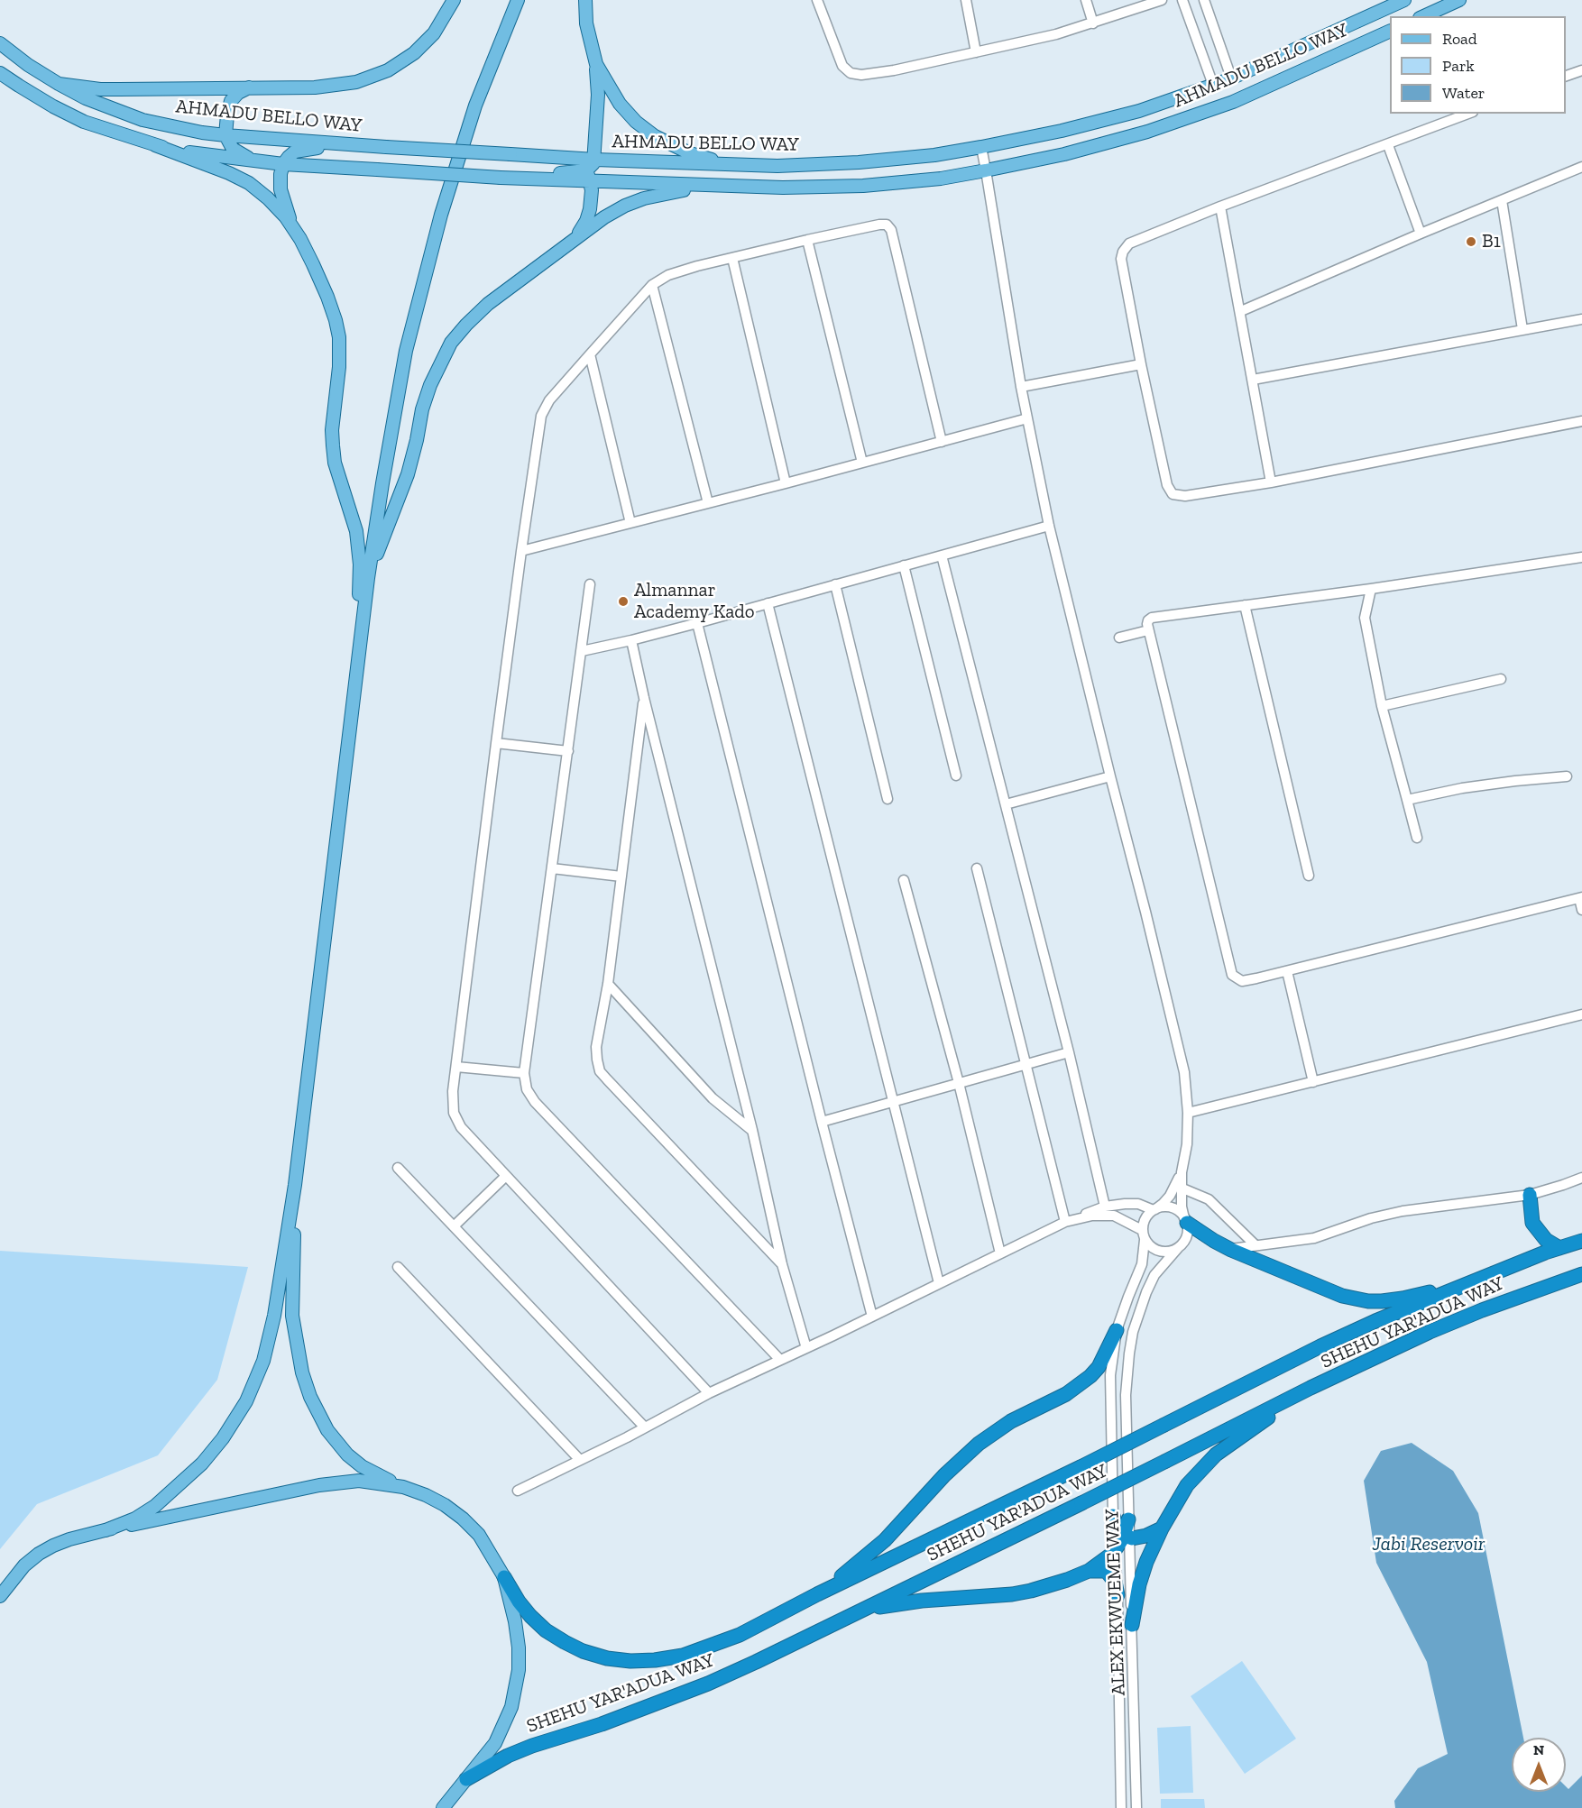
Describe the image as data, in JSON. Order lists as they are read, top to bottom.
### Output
{
  "streets": {
    "highway": ["SHEHU YAR'ADUA WAY"],
    "main road": ["AHMADU BELLO WAY"],
    "street": ["ALEX EKWUEME WAY"]
  },
  "water": ["Jabi Reservoir"],
  "places": ["B1", "Almannar Academy Kado"],
  "legend": ["Road", "Park", "Water"],
  "north": "top"
}
